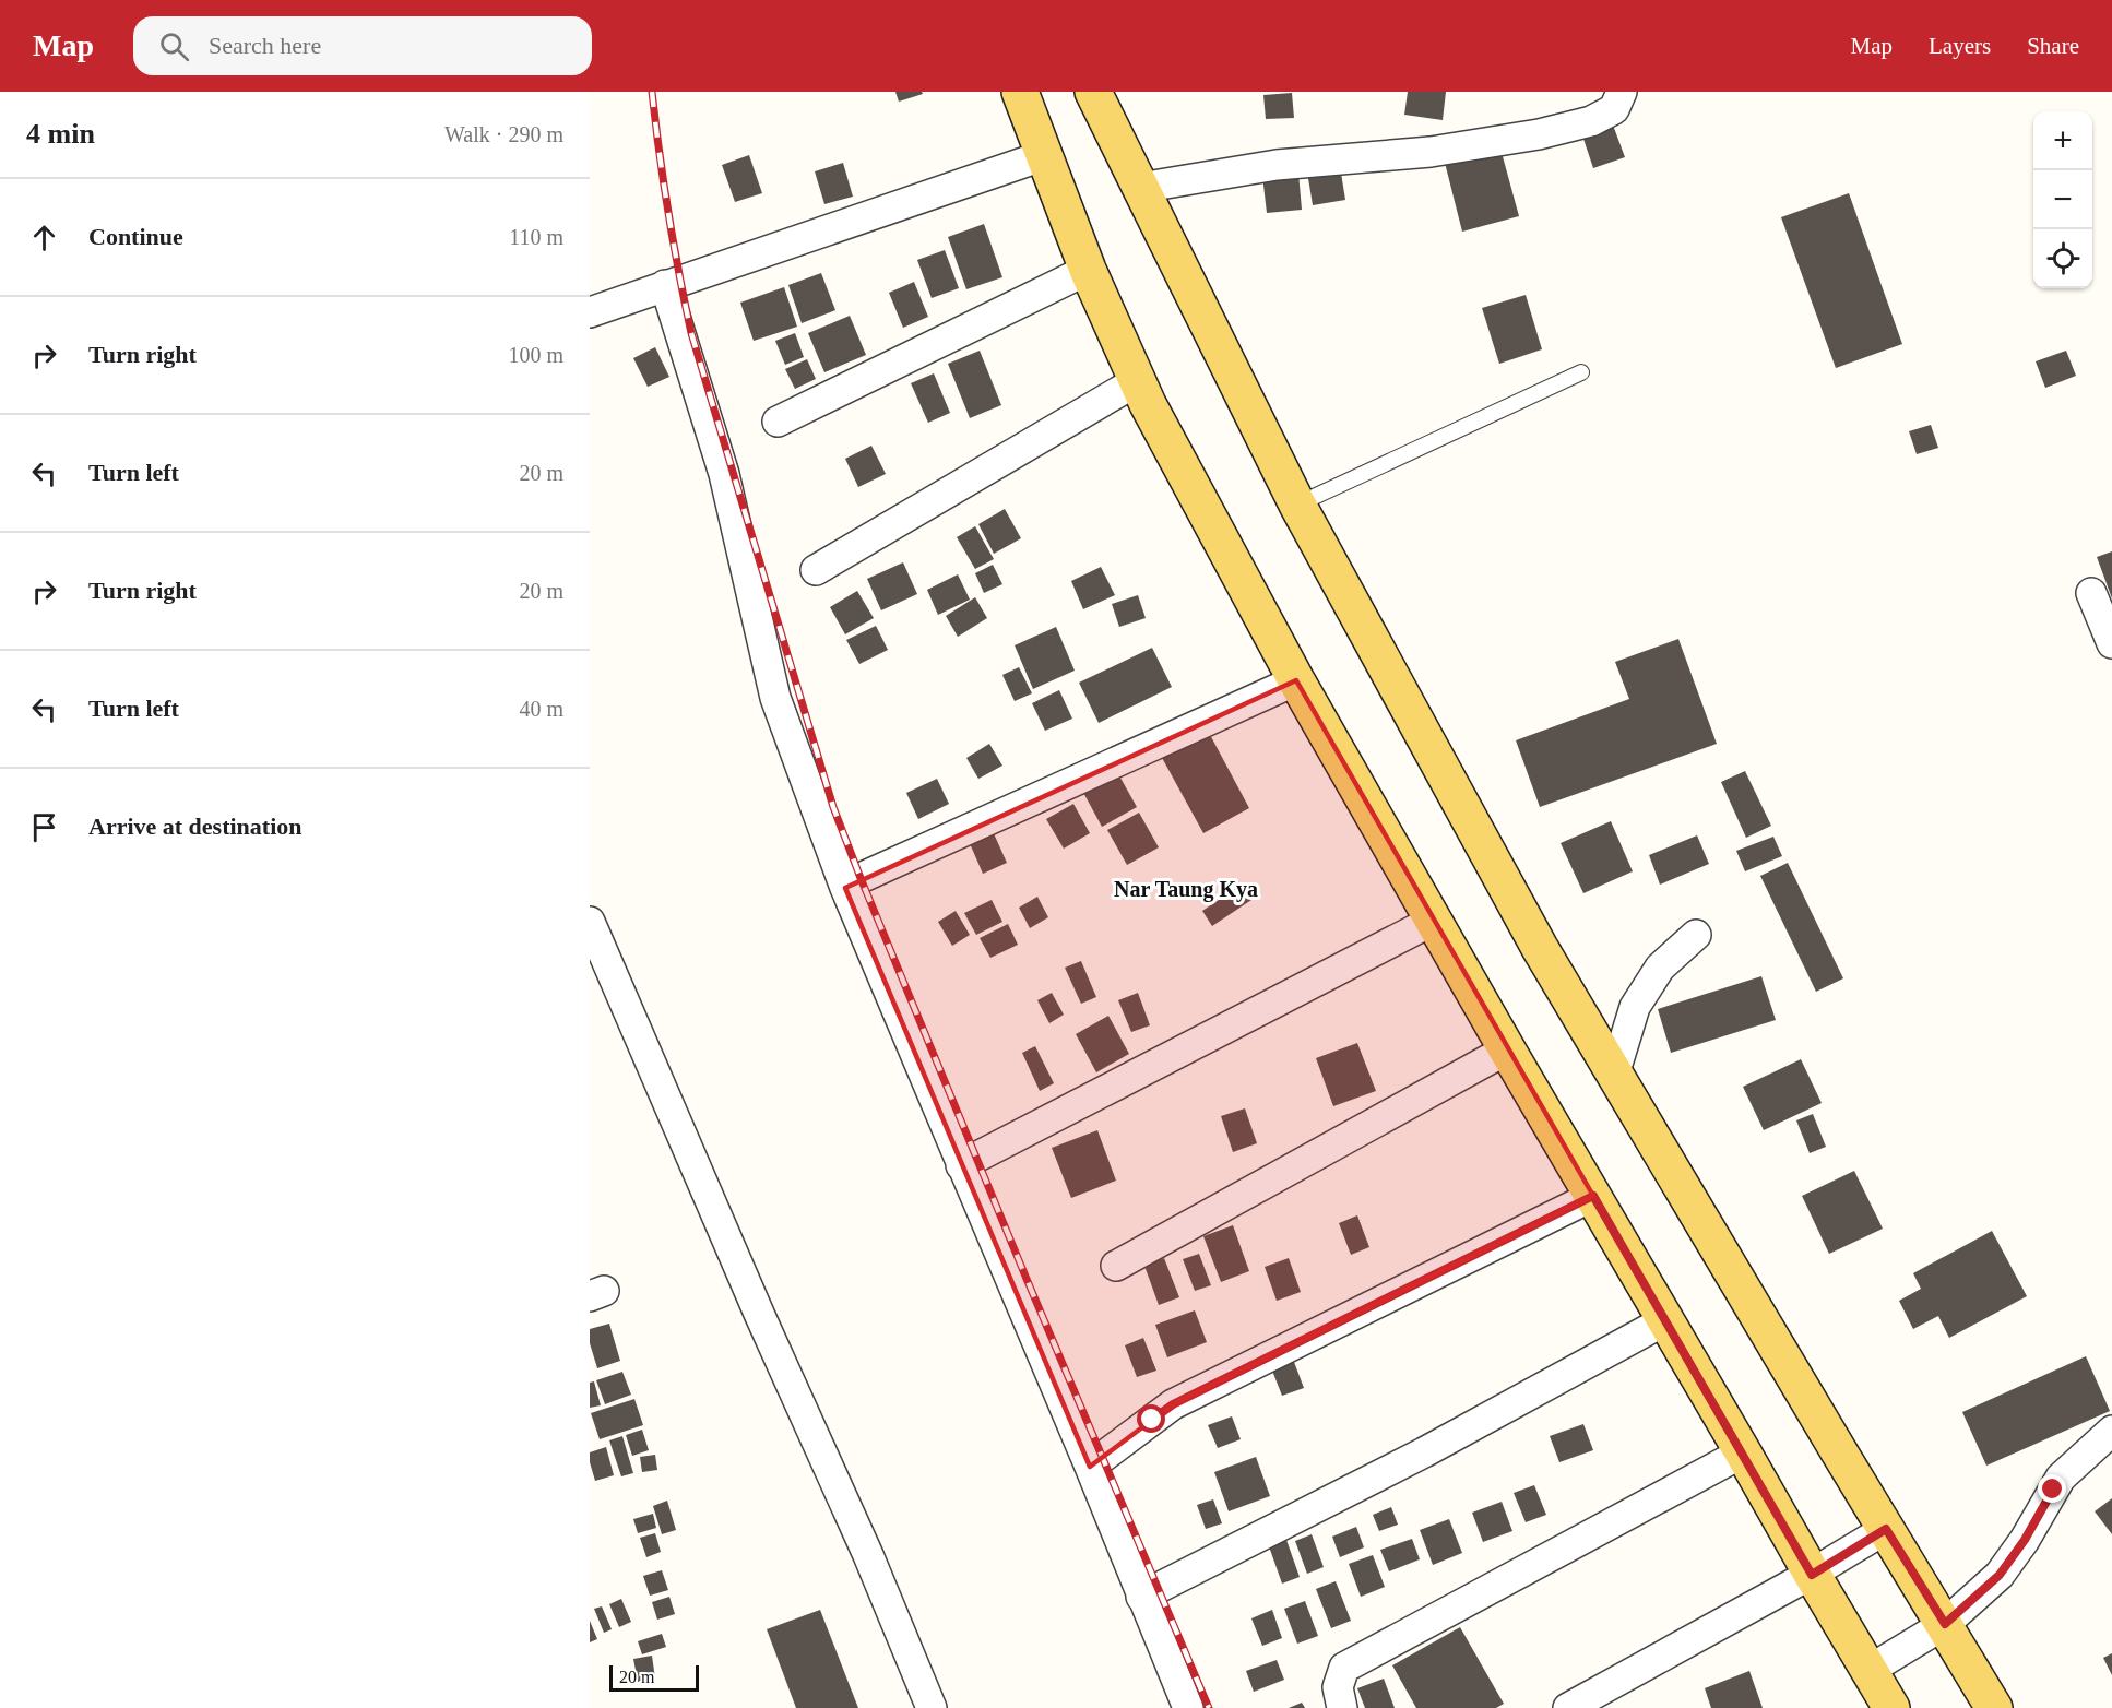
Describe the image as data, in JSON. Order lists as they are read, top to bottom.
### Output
{
  "districts": ["Nar Taung Kya"],
  "scale_bar": "20 m",
  "page": {
    "header": "Map",
    "search": "Search here",
    "nav": ["Map", "Layers", "Share"],
    "heading": ["4 min", "Walk · 290 m"],
    "map_buttons": ["+", "−"],
    "list": [
      ["Continue", "110 m"],
      ["Turn right", "100 m"],
      ["Turn left", "20 m"],
      ["Turn right", "20 m"],
      ["Turn left", "40 m"],
      "Arrive at destination"
    ],
    "scale": "20 m"
  }
}
